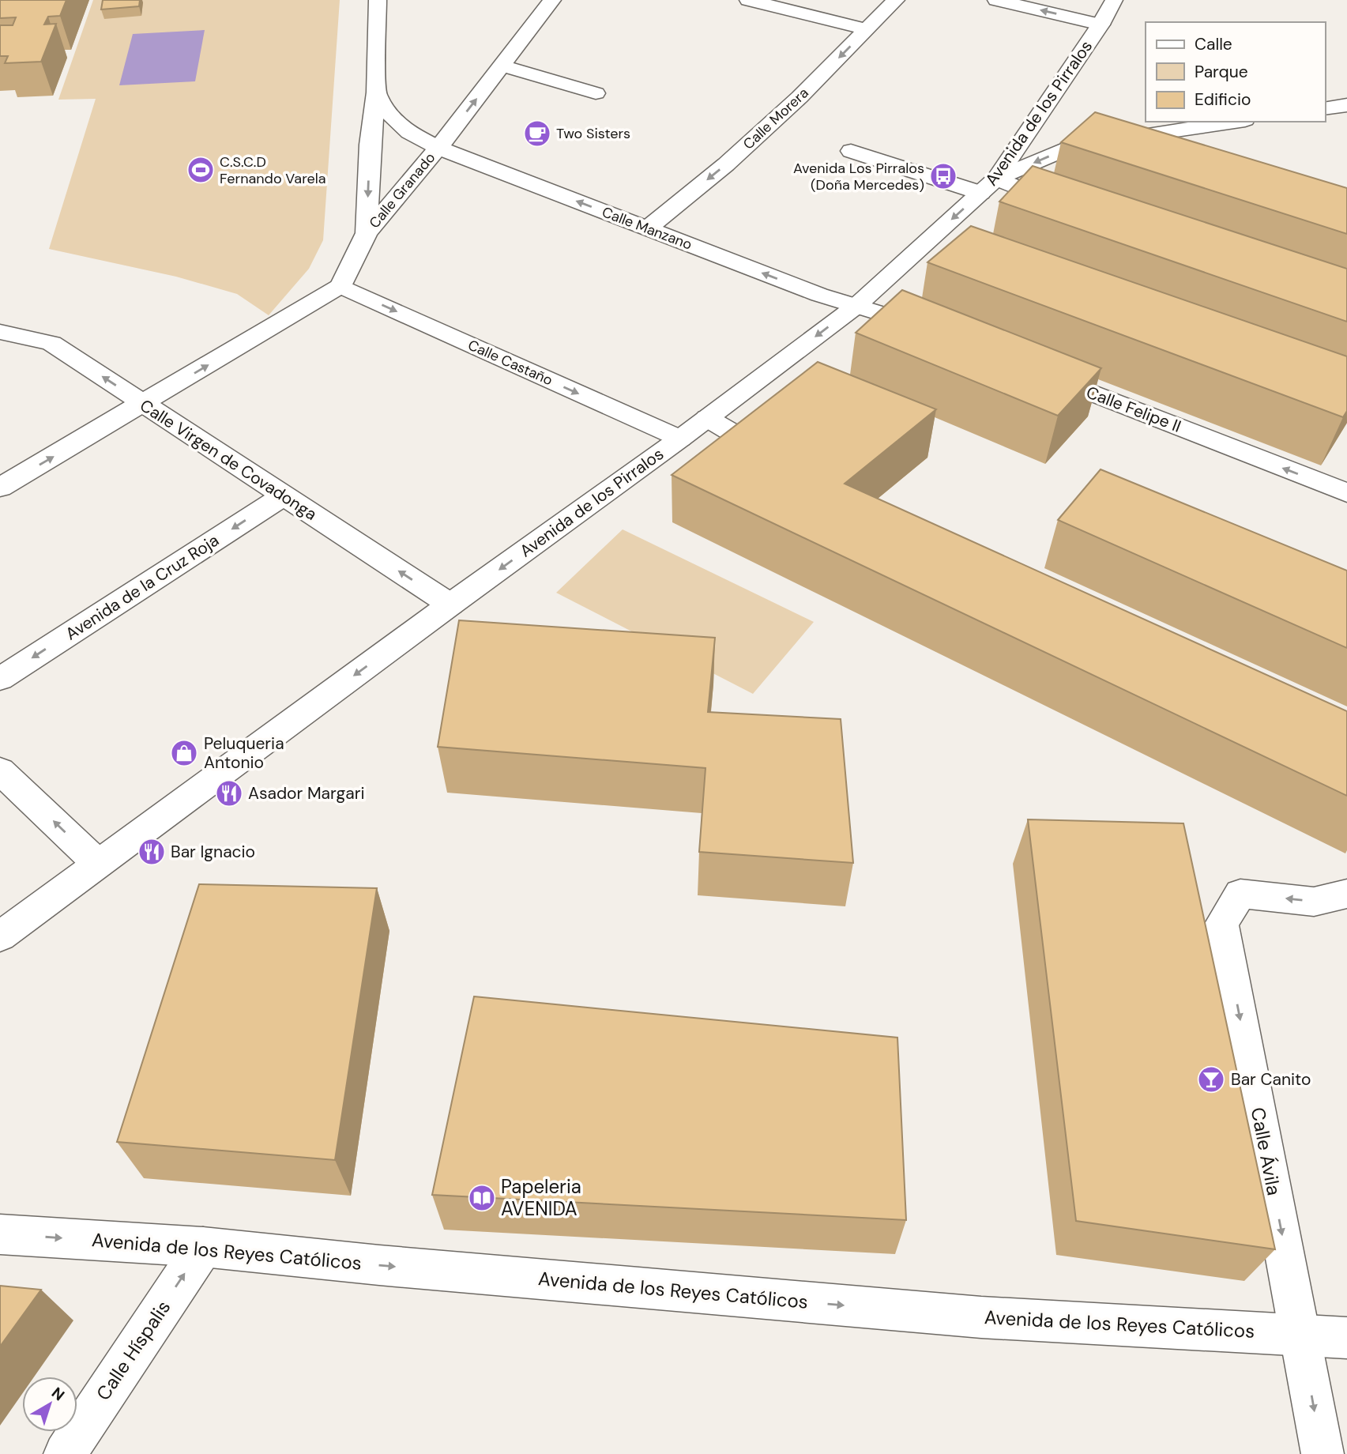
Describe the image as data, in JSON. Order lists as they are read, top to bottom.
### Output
{
  "streets": {
    "street": [
      "Avenida de los Pirralos",
      "Calle Morera",
      "Calle Granado",
      "Calle Manzano",
      "Calle Castaño",
      "Calle Felipe II",
      "Calle Virgen de Covadonga",
      "Avenida de la Cruz Roja",
      "Calle Ávila",
      "Avenida de los Reyes Católicos",
      "Calle Híspalis"
    ]
  },
  "crossings": [
    ["Avenida de los Pirralos", "Calle Manzano"],
    ["Avenida de los Pirralos", "Calle Castaño"],
    ["Avenida de los Pirralos", "Calle Virgen de Covadonga"],
    ["Calle Morera", "Calle Manzano"],
    ["Calle Granado", "Calle Manzano"],
    ["Calle Granado", "Calle Castaño"],
    ["Calle Virgen de Covadonga", "Avenida de la Cruz Roja"],
    ["Calle Ávila", "Avenida de los Reyes Católicos"],
    ["Avenida de los Reyes Católicos", "Calle Híspalis"]
  ],
  "one_way": [
    "Avenida de los Pirralos",
    "Calle Morera",
    "Calle Castaño",
    "Calle Felipe II",
    "Calle Virgen de Covadonga",
    "Calle Ávila",
    "Avenida de los Reyes Católicos",
    "Calle Híspalis"
  ],
  "places": {
    "cafe": ["Two Sisters"],
    "sports": ["C.S.C.D Fernando Varela"],
    "bus stop": ["Avenida Los Pirralos (Doña Mercedes)"],
    "shop": ["Peluqueria Antonio"],
    "restaurant": ["Asador Margari", "Bar Ignacio"],
    "bar": ["Bar Canito"],
    "library": ["Papeleria AVENIDA"]
  },
  "legend": ["Calle", "Parque", "Edificio"],
  "north": "top right"
}
